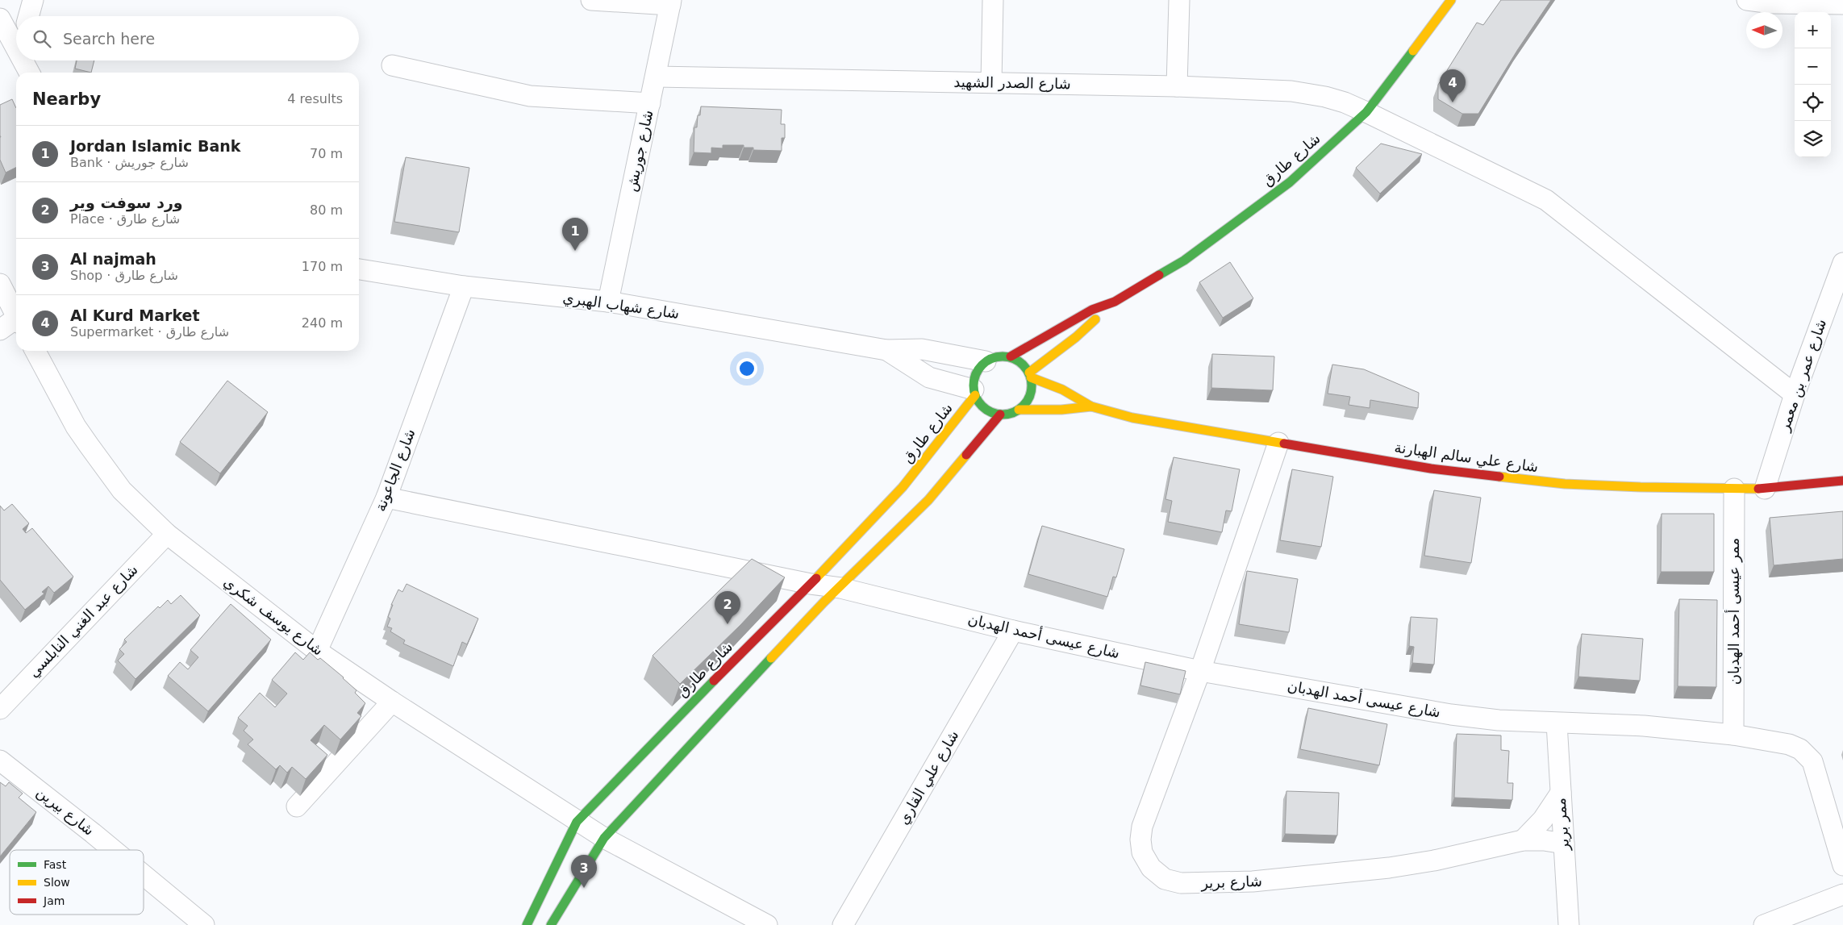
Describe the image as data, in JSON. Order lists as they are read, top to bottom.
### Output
{
  "streets": {
    "street": [
      "شارع الصدر الشهيد",
      "شارع جوريش",
      "شارع طارق",
      "شارع شهاب الهبري",
      "شارع عمر بن معمر",
      "شارع علي سالم الهبارنة",
      "شارع الجاعونة",
      "ممر عيسى أحمد الهدبان",
      "شارع يوسف شكري",
      "شارع عبد الغني النابلسي",
      "شارع عيسى أحمد الهدبان",
      "شارع علي القاري",
      "شارع بيرين",
      "ممر برير",
      "شارع برير"
    ]
  },
  "crossings": [
    ["شارع الصدر الشهيد", "شارع جوريش"],
    ["شارع الصدر الشهيد", "شارع طارق"],
    ["شارع الصدر الشهيد", "شارع عمر بن معمر"],
    ["شارع جوريش", "شارع شهاب الهبري"],
    ["شارع طارق", "شارع شهاب الهبري"],
    ["شارع طارق", "شارع علي سالم الهبارنة"],
    ["شارع طارق", "شارع يوسف شكري"],
    ["شارع طارق", "شارع عيسى أحمد الهدبان"],
    ["شارع شهاب الهبري", "شارع علي سالم الهبارنة"],
    ["شارع شهاب الهبري", "شارع الجاعونة"],
    ["شارع عمر بن معمر", "شارع علي سالم الهبارنة"],
    ["شارع علي سالم الهبارنة", "ممر عيسى أحمد الهدبان"],
    ["شارع علي سالم الهبارنة", "شارع برير"],
    ["شارع الجاعونة", "شارع يوسف شكري"],
    ["شارع الجاعونة", "شارع عيسى أحمد الهدبان"],
    ["ممر عيسى أحمد الهدبان", "شارع عيسى أحمد الهدبان"],
    ["شارع يوسف شكري", "شارع عبد الغني النابلسي"],
    ["شارع عيسى أحمد الهدبان", "شارع علي القاري"],
    ["شارع عيسى أحمد الهدبان", "ممر برير"],
    ["شارع عيسى أحمد الهدبان", "شارع برير"],
    ["ممر برير", "شارع برير"]
  ],
  "legend": ["Fast", "Slow", "Jam"],
  "north": "left",
  "page": {
    "map_buttons": ["+", "−"],
    "search": "Search here",
    "pins": [
      "4",
      "1",
      "2",
      "3"
    ],
    "heading": ["Nearby", "4 results"],
    "list": [
      {
        "mark": "1",
        "name": "Jordan Islamic Bank",
        "note": "Bank · شارع جوريش",
        "value": "70 m"
      },
      {
        "mark": "2",
        "name": "ورد سوفت وير",
        "note": "Place · شارع طارق",
        "value": "80 m"
      },
      {
        "mark": "3",
        "name": "Al najmah",
        "note": "Shop · شارع طارق",
        "value": "170 m"
      },
      {
        "mark": "4",
        "name": "Al Kurd Market",
        "note": "Supermarket · شارع طارق",
        "value": "240 m"
      }
    ]
  }
}
